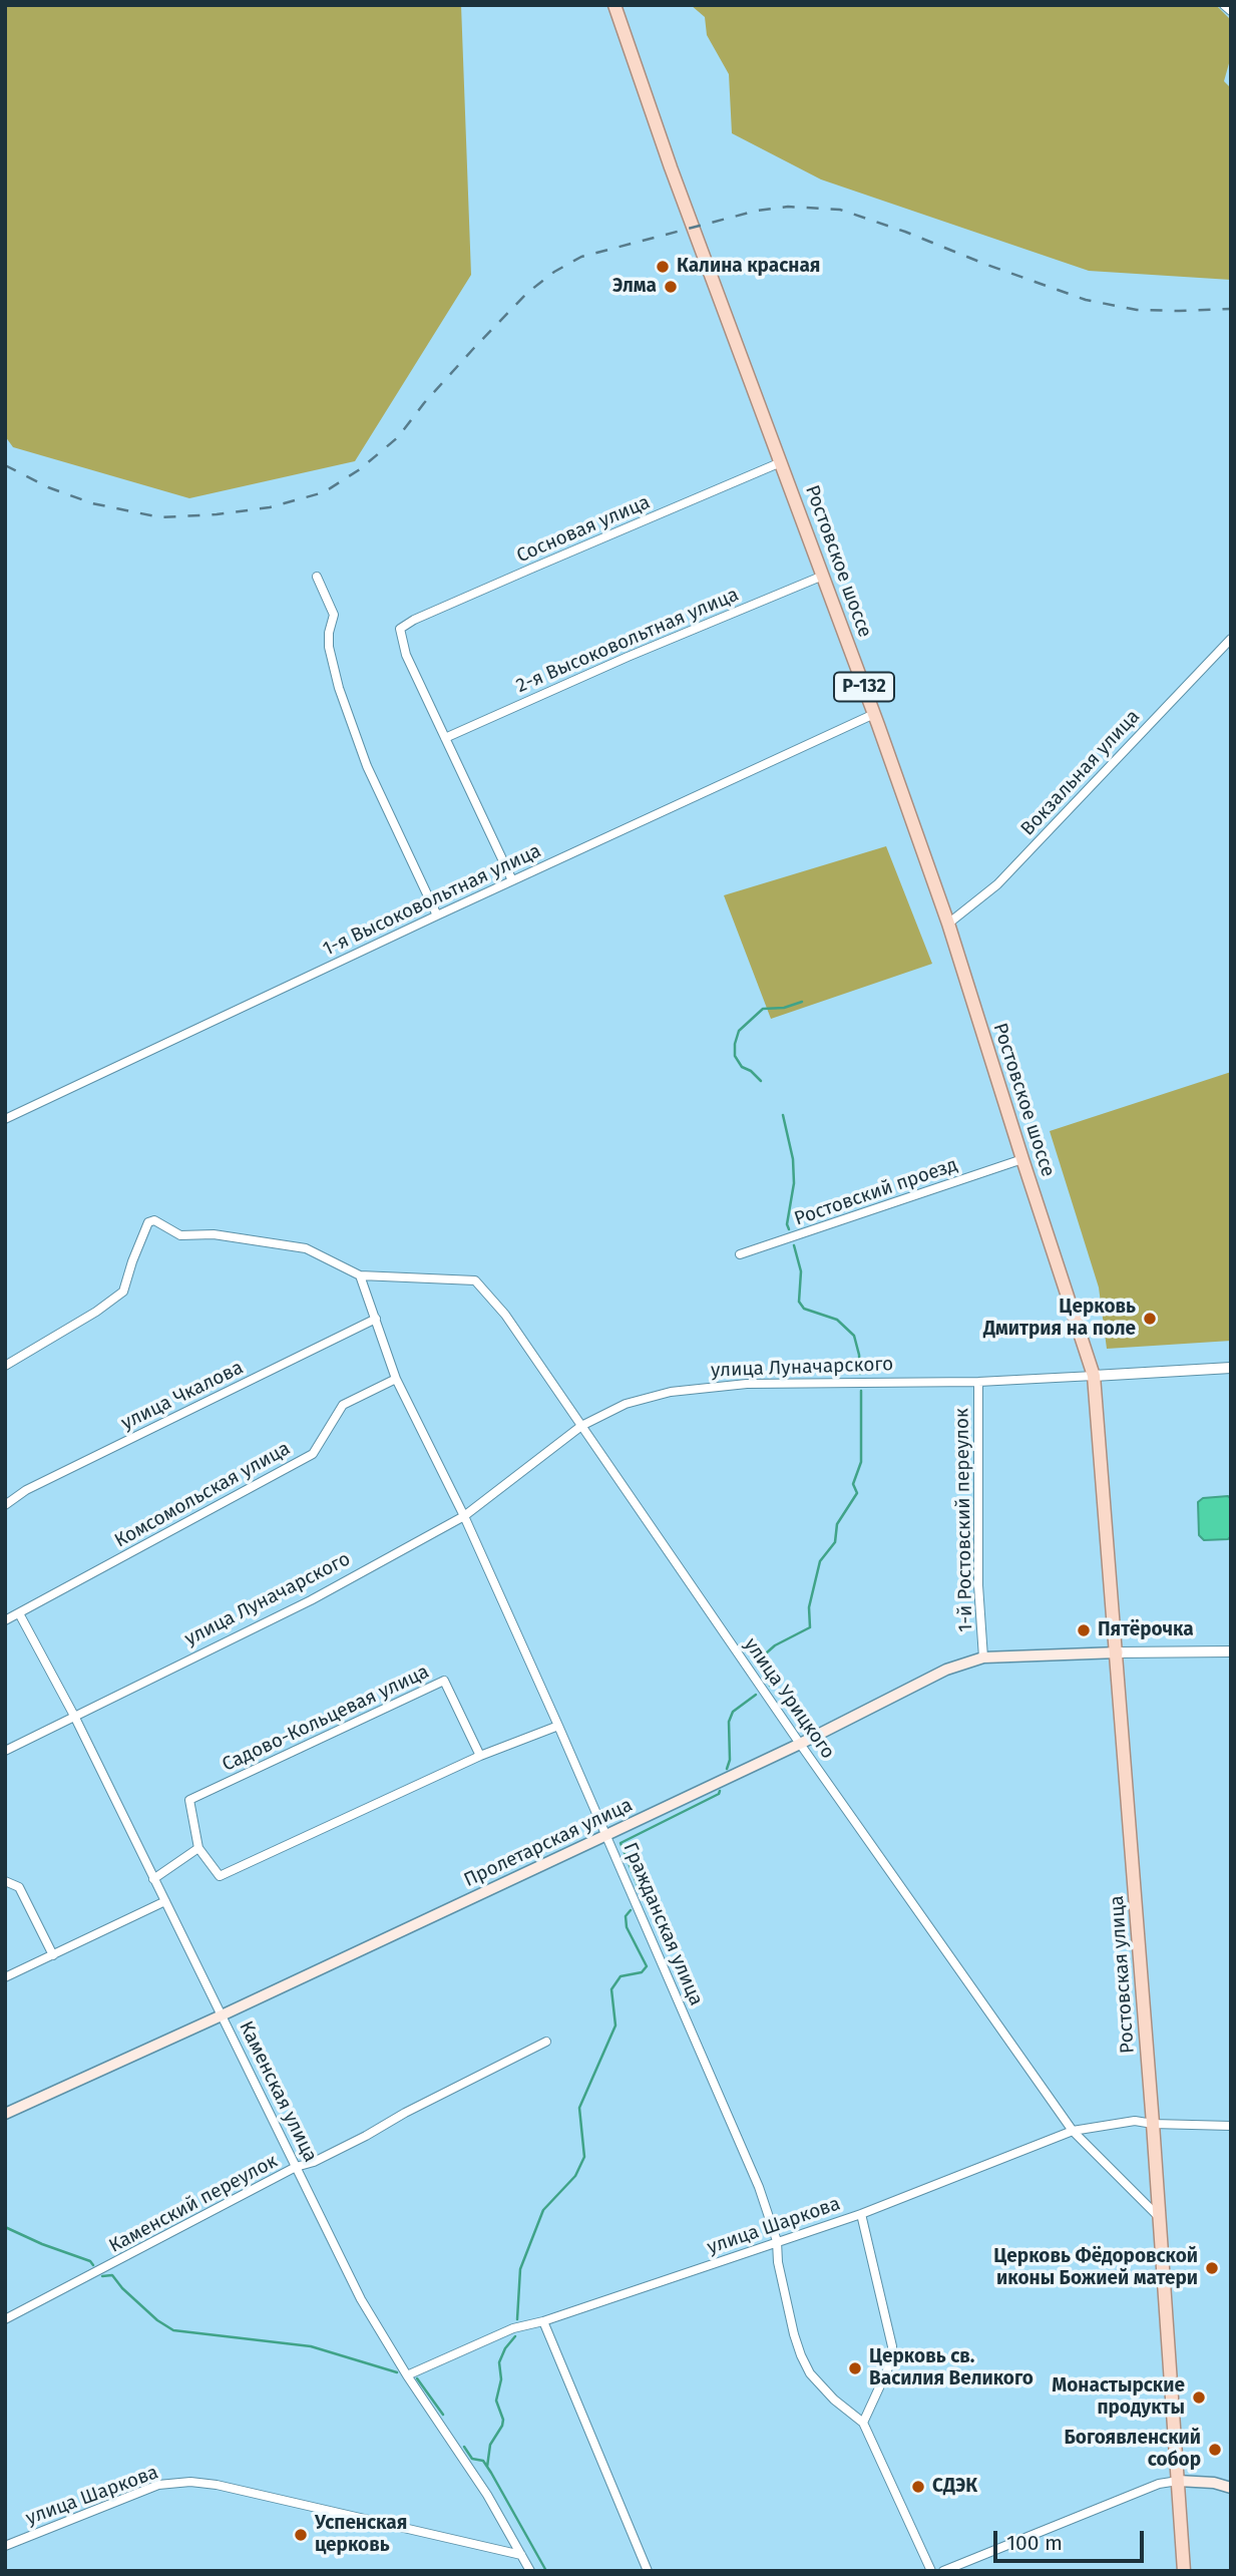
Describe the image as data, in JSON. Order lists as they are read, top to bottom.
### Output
{
  "streets": {
    "main road": [
      "Ростовское шоссе",
      "Р-132",
      "Пролетарская улица",
      "Ростовская улица"
    ],
    "street": [
      "Сосновая улица",
      "2-я Высоковольтная улица",
      "Вокзальная улица",
      "1-я Высоковольтная улица",
      "Ростовский проезд",
      "улица Луначарского",
      "улица Чкалова",
      "Комсомольская улица",
      "1-й Ростовский переулок",
      "улица Урицкого",
      "Садово-Кольцевая улица",
      "Гражданская улица",
      "Каменская улица",
      "Каменский переулок",
      "улица Шаркова"
    ]
  },
  "crossings": [
    ["Сосновая улица", "Ростовское шоссе"],
    ["Сосновая улица", "2-я Высоковольтная улица"],
    ["Ростовское шоссе", "2-я Высоковольтная улица"],
    ["Ростовское шоссе", "Вокзальная улица"],
    ["Ростовское шоссе", "1-я Высоковольтная улица"],
    ["Ростовское шоссе", "Ростовский проезд"],
    ["Ростовское шоссе", "улица Луначарского"],
    ["Ростовское шоссе", "Ростовская улица"],
    ["улица Луначарского", "1-й Ростовский переулок"],
    ["улица Луначарского", "улица Урицкого"],
    ["улица Луначарского", "Гражданская улица"],
    ["улица Луначарского", "Ростовская улица"],
    ["улица Луначарского", "Каменская улица"],
    ["улица Чкалова", "Гражданская улица"],
    ["Комсомольская улица", "Гражданская улица"],
    ["Комсомольская улица", "Каменская улица"],
    ["1-й Ростовский переулок", "Пролетарская улица"],
    ["улица Урицкого", "Пролетарская улица"],
    ["улица Урицкого", "Гражданская улица"],
    ["улица Урицкого", "Ростовская улица"],
    ["улица Урицкого", "улица Шаркова"],
    ["Садово-Кольцевая улица", "Гражданская улица"],
    ["Пролетарская улица", "Гражданская улица"],
    ["Пролетарская улица", "Ростовская улица"],
    ["Пролетарская улица", "Каменская улица"],
    ["Гражданская улица", "улица Шаркова"],
    ["Ростовская улица", "улица Шаркова"],
    ["Каменская улица", "Каменский переулок"],
    ["Каменская улица", "улица Шаркова"]
  ],
  "places": [
    "Калина красная",
    "Элма",
    "Церковь Дмитрия на поле",
    "Пятёрочка",
    "Церковь Фёдоровской иконы Божией матери",
    "Церковь св. Василия Великого",
    "Монастырские продукты",
    "Богоявленский собор",
    "СДЭК",
    "Успенская церковь"
  ],
  "scale_bar": "100 m"
}
